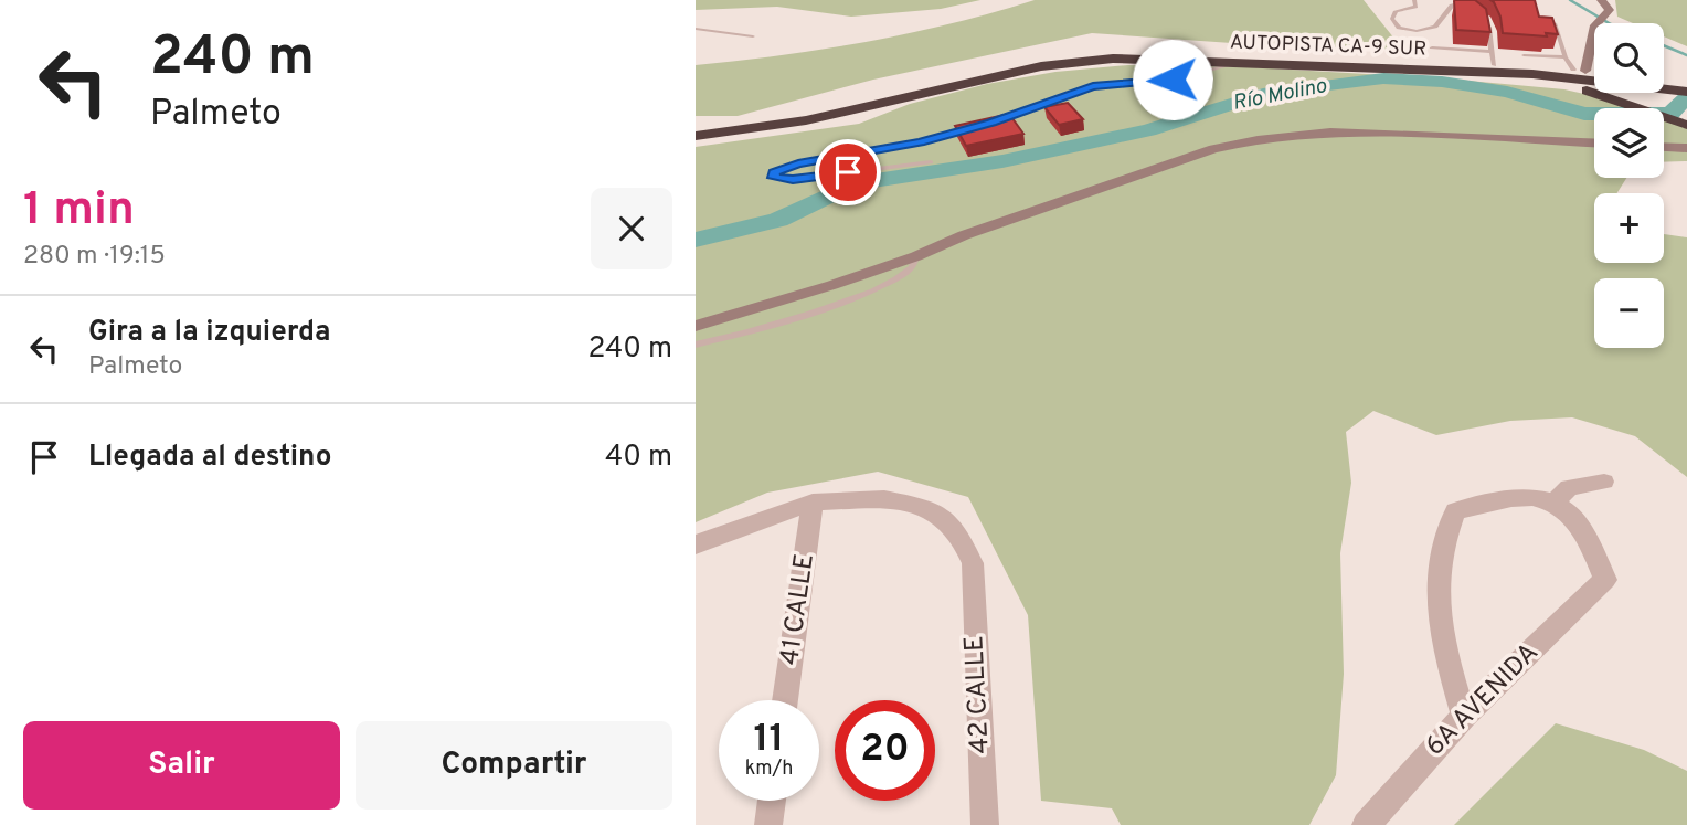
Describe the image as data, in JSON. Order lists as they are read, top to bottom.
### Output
{
  "streets": {
    "highway": ["AUTOPISTA CA-9 SUR"],
    "street": ["41 CALLE", "42 CALLE", "6A AVENIDA"]
  },
  "crossings": [
    ["41 CALLE", "42 CALLE"]
  ],
  "water": ["Río Molino"],
  "page": {
    "turn": ["240 m", "Palmeto"],
    "map_buttons": ["+", "−"],
    "heading": ["1 min", "280 m · 19:15"],
    "list": [
      {
        "name": "Gira a la izquierda",
        "note": "Palmeto",
        "value": "240 m"
      },
      {
        "name": "Llegada al destino",
        "value": "40 m"
      }
    ],
    "speed": "11 km/h",
    "limit": "20",
    "buttons": ["Salir", "Compartir"]
  }
}
